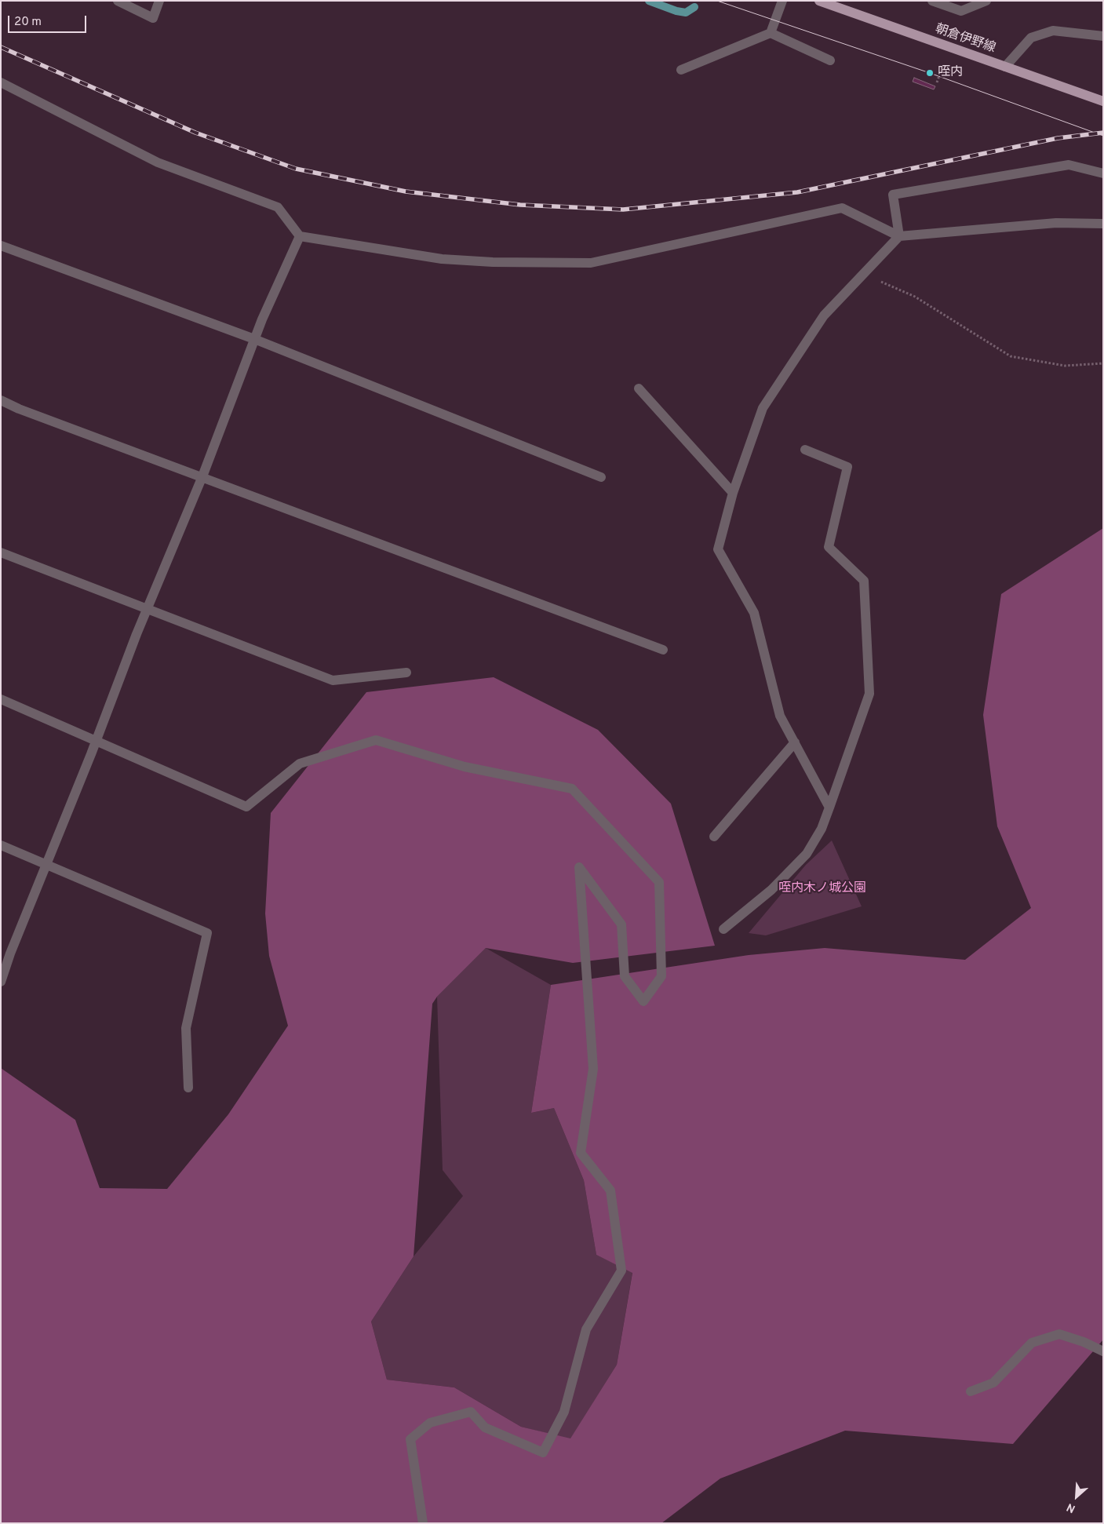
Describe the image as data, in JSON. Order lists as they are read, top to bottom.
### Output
{
  "streets": {
    "main road": ["朝倉伊野線"]
  },
  "parks": ["咥内木ノ城公園"],
  "places": ["咥内"],
  "scale_bar": "20 m",
  "north": "bottom left"
}
